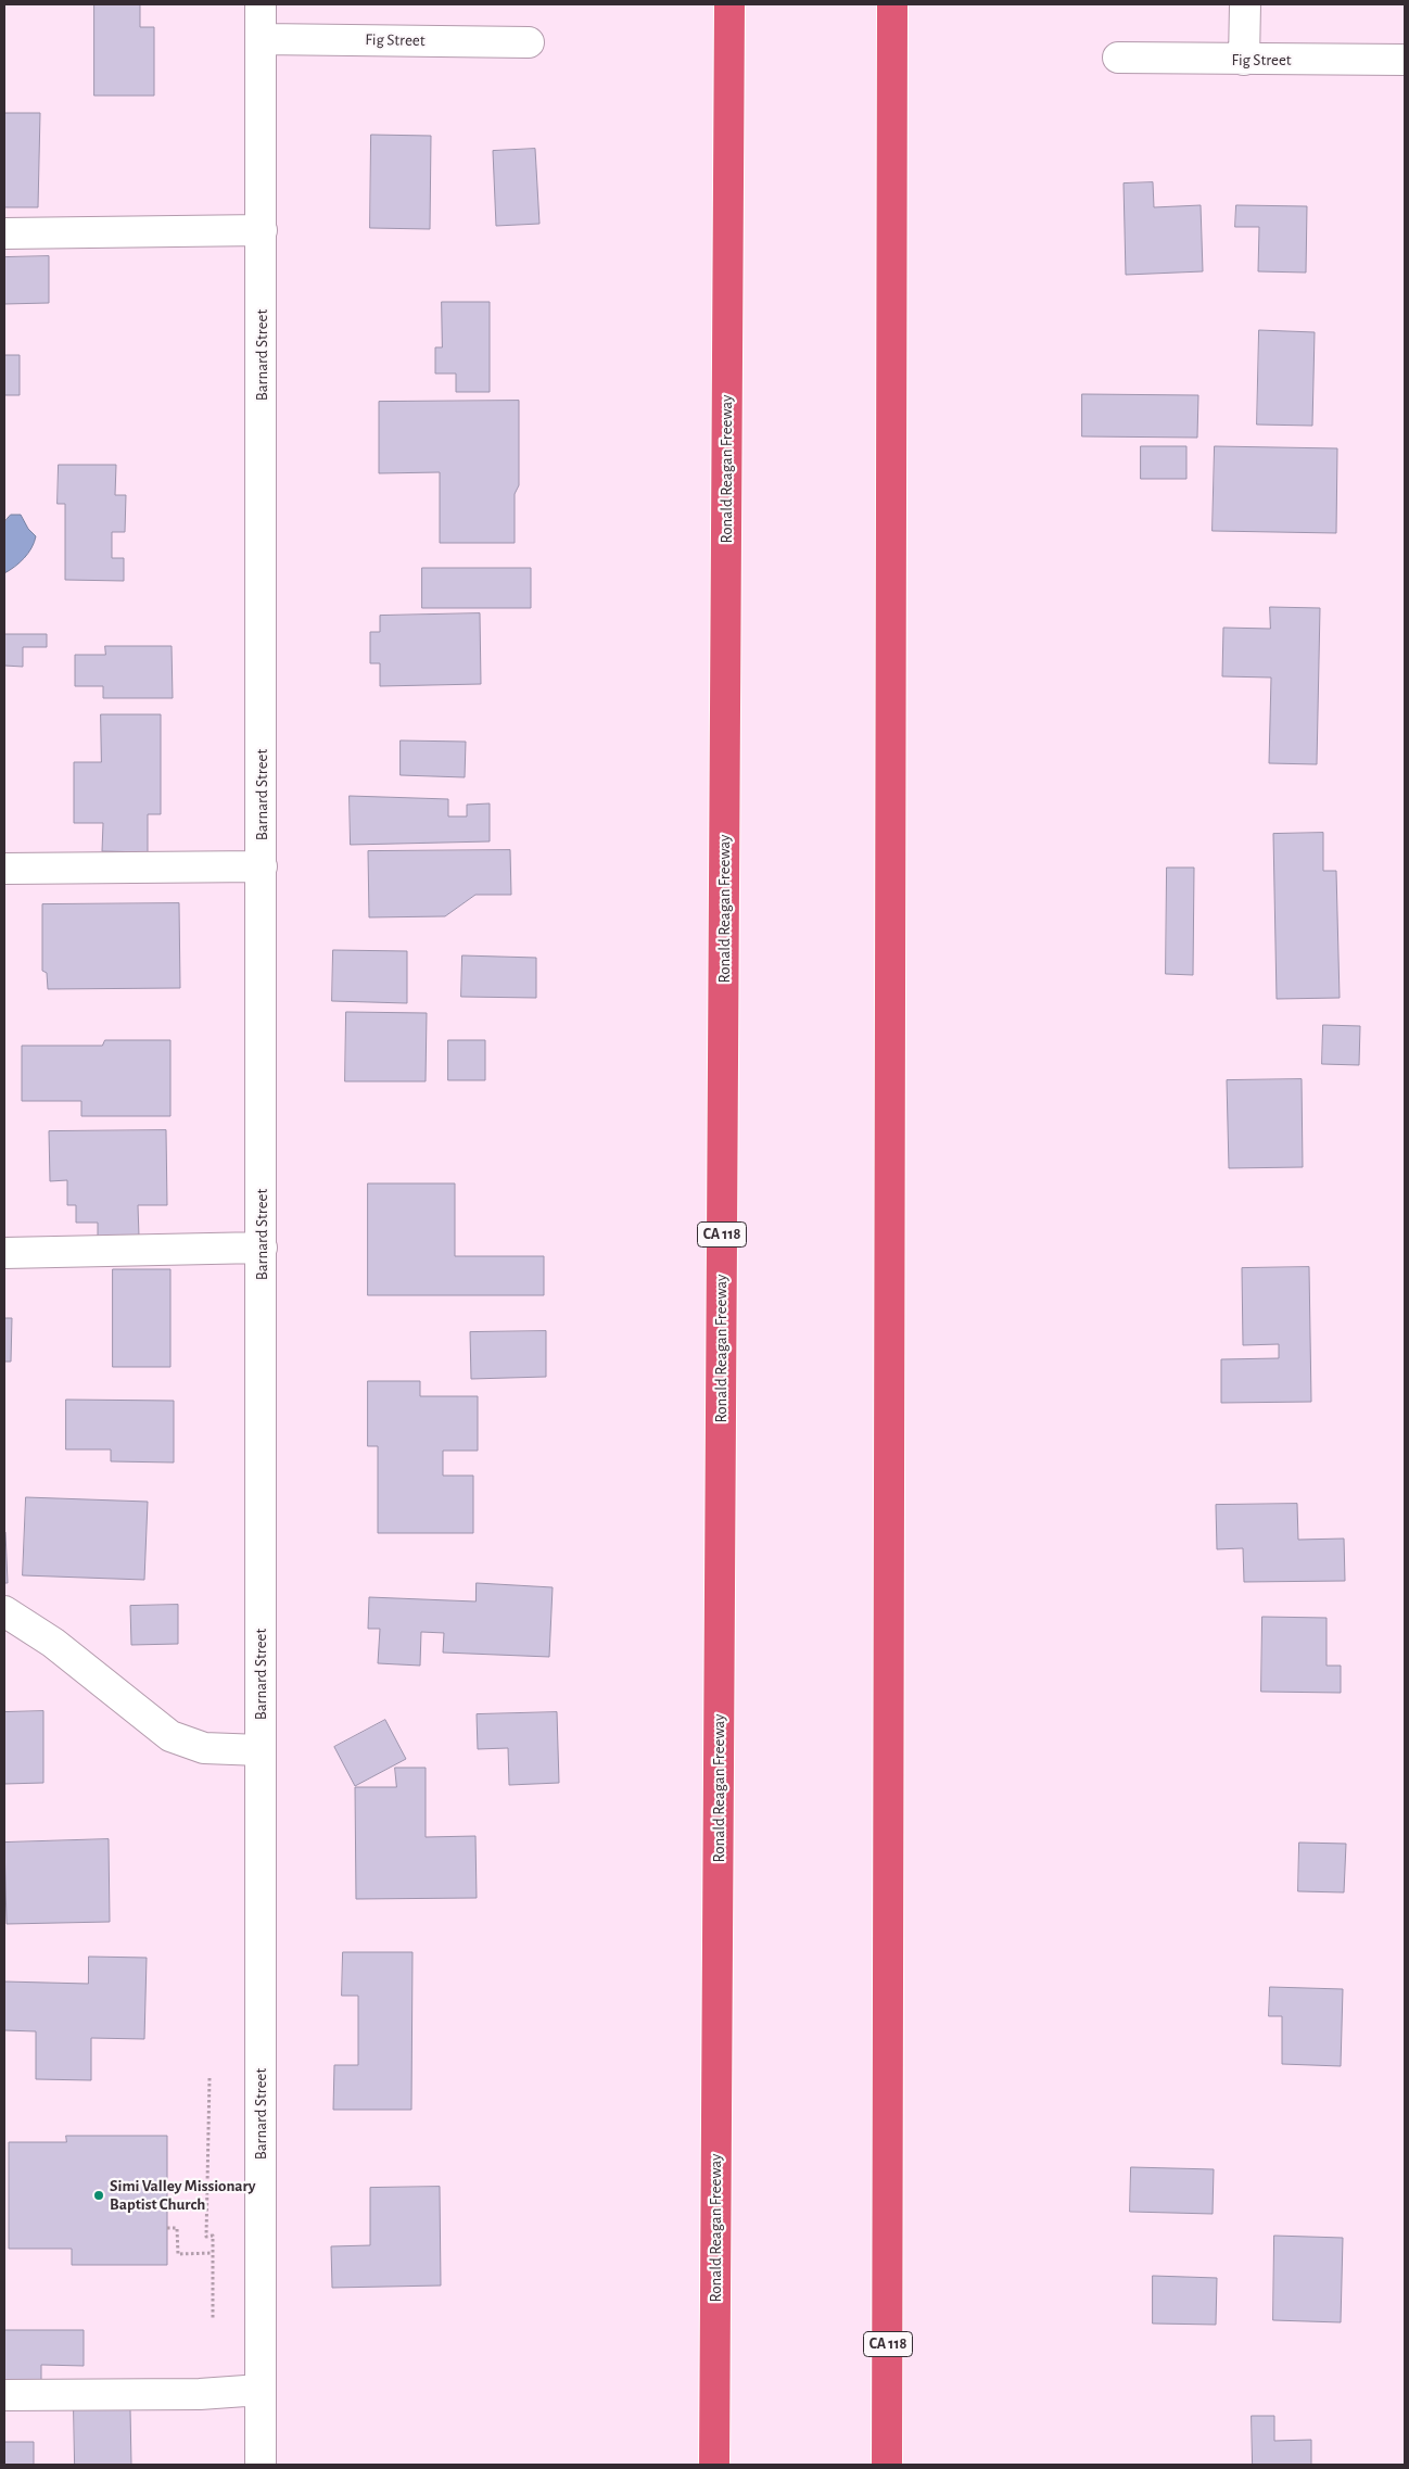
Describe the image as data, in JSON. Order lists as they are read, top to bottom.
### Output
{
  "streets": {
    "highway": ["Ronald Reagan Freeway", "CA 118"],
    "street": ["Fig Street", "Barnard Street"]
  },
  "crossings": [
    ["Fig Street", "Barnard Street"]
  ],
  "places": ["Simi Valley Missionary Baptist Church"]
}
